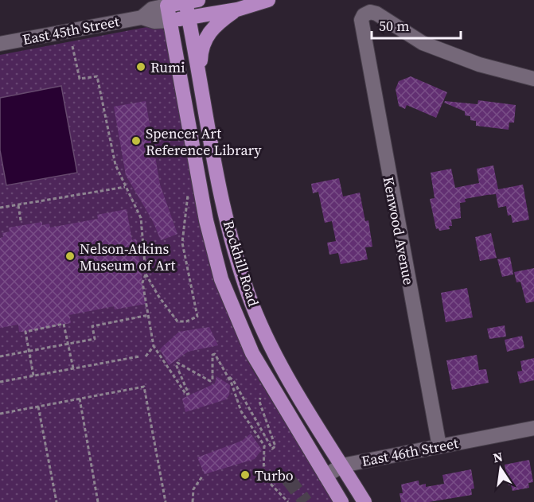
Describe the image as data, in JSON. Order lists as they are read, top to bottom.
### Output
{
  "streets": {
    "main road": ["East 45th Street", "Rockhill Road"],
    "street": ["Kenwood Avenue", "East 46th Street"]
  },
  "crossings": [
    ["East 45th Street", "Rockhill Road"],
    ["Kenwood Avenue", "East 46th Street"],
    ["Rockhill Road", "East 46th Street"]
  ],
  "places": [
    "Rumi",
    "Spencer Art Reference Library",
    "Nelson-Atkins Museum of Art",
    "Turbo"
  ],
  "scale_bar": "50 m",
  "north": "top"
}
